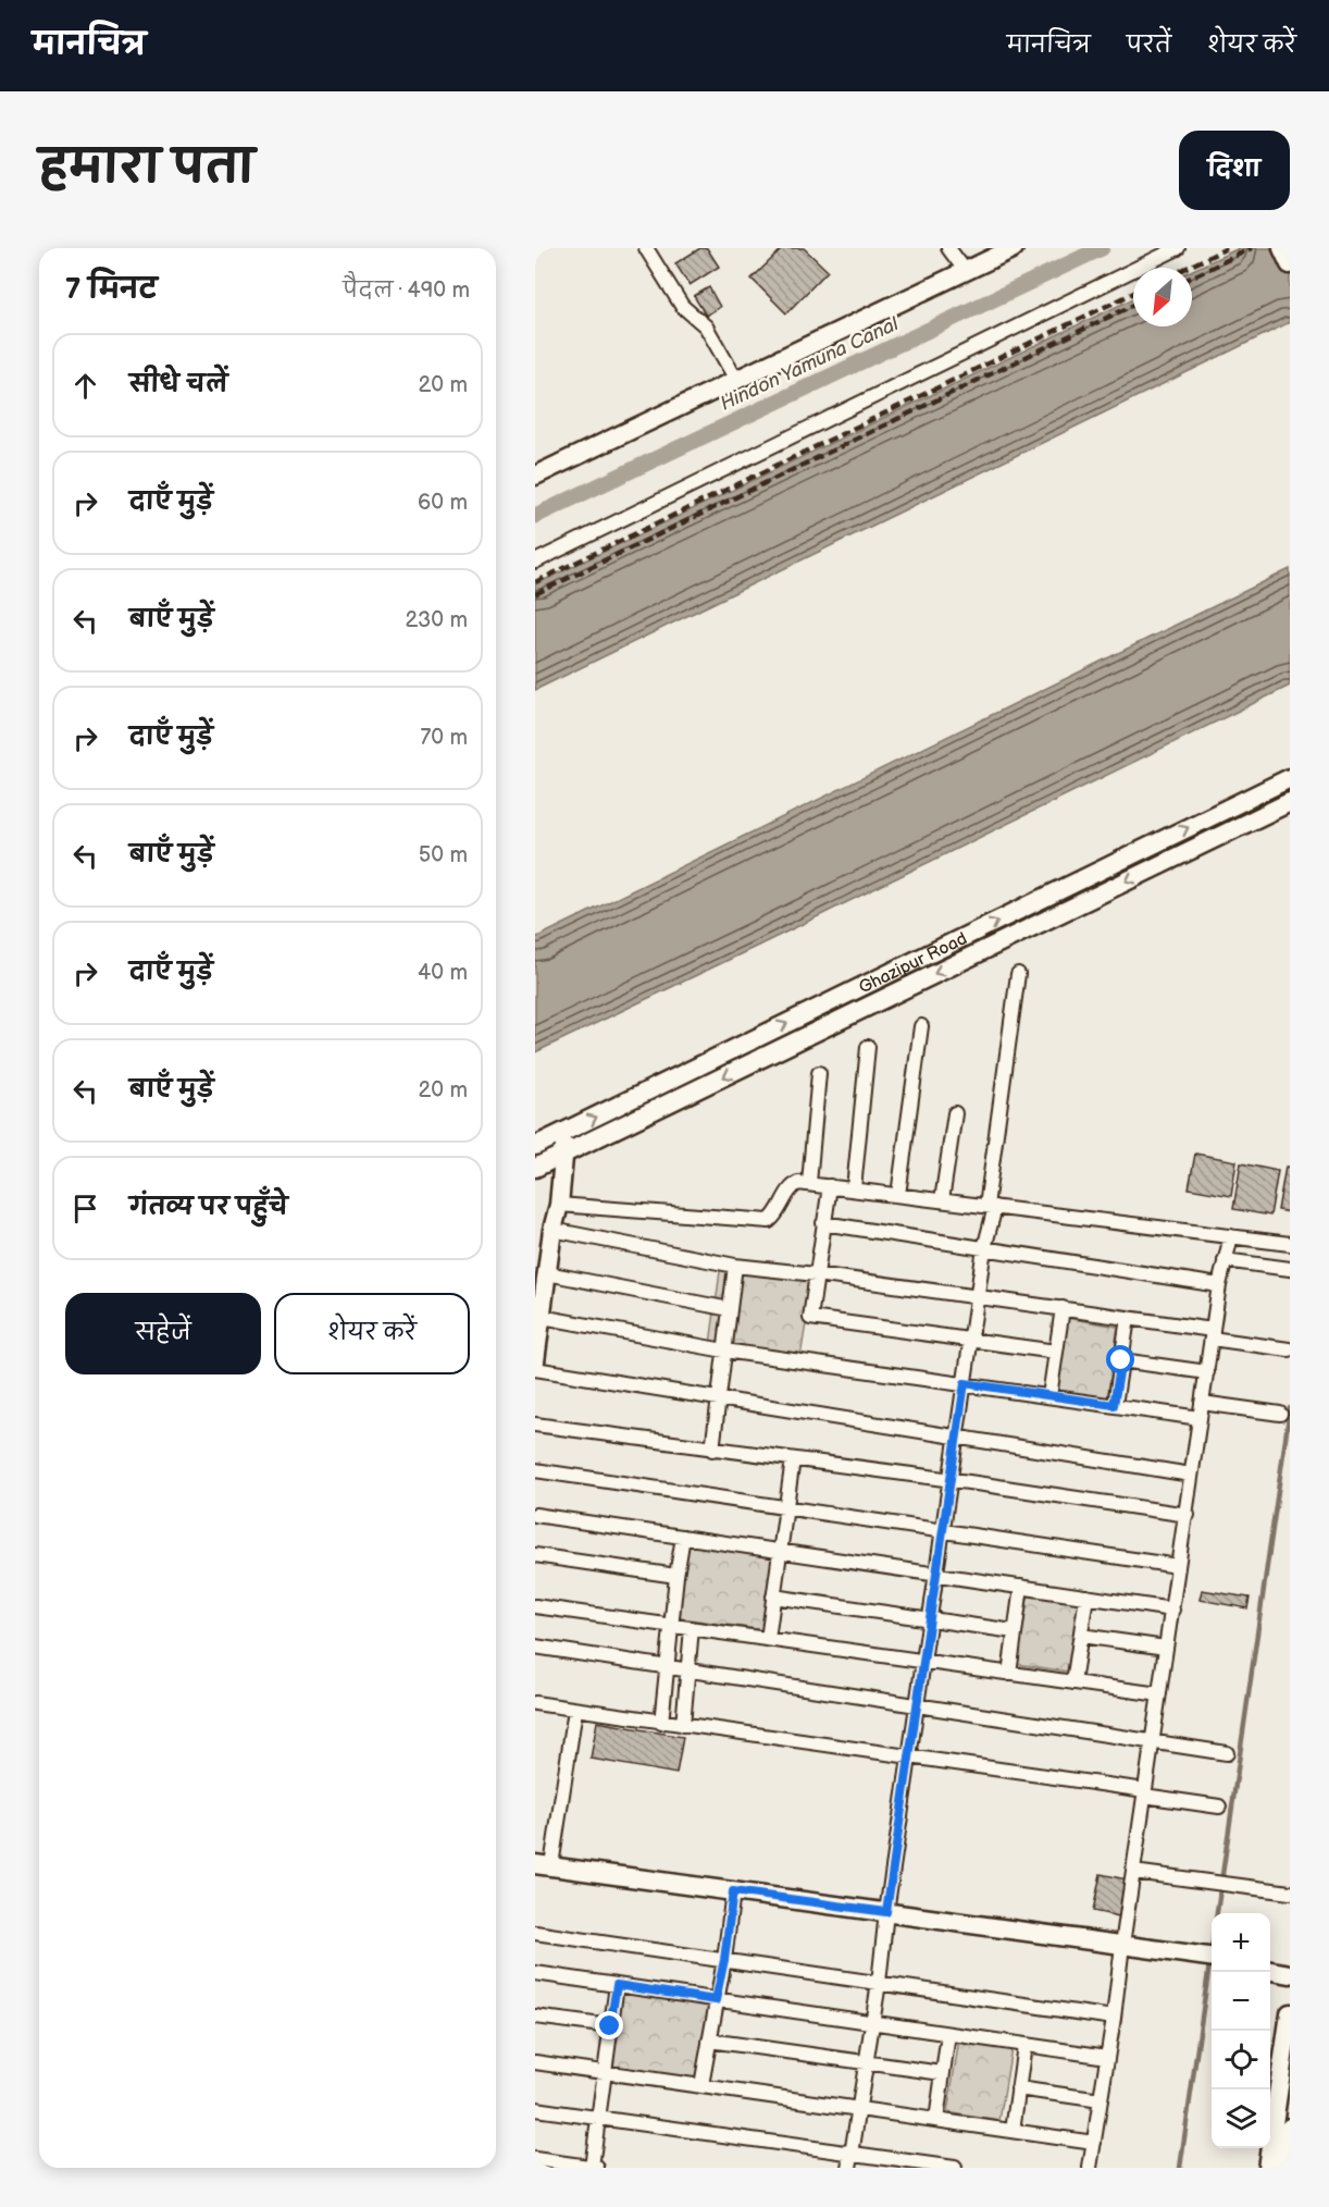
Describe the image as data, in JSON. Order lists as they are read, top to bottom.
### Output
{
  "streets": {
    "street": ["Ghazipur Road"]
  },
  "water": ["Hindon Yamuna Canal"],
  "north": "bottom left",
  "page": {
    "header": "मानचित्र",
    "nav": ["मानचित्र", "परतें", "शेयर करें"],
    "title": "हमारा पता",
    "buttons": [
      "दिशा",
      ["सहेजें", "शेयर करें"]
    ],
    "heading": ["7 मिनट", "पैदल · 490 m"],
    "list": [
      ["सीधे चलें", "20 m"],
      ["दाएँ मुड़ें", "60 m"],
      ["बाएँ मुड़ें", "230 m"],
      ["दाएँ मुड़ें", "70 m"],
      ["बाएँ मुड़ें", "50 m"],
      ["दाएँ मुड़ें", "40 m"],
      ["बाएँ मुड़ें", "20 m"],
      "गंतव्य पर पहुँचे"
    ],
    "map_buttons": ["+", "−"]
  }
}
